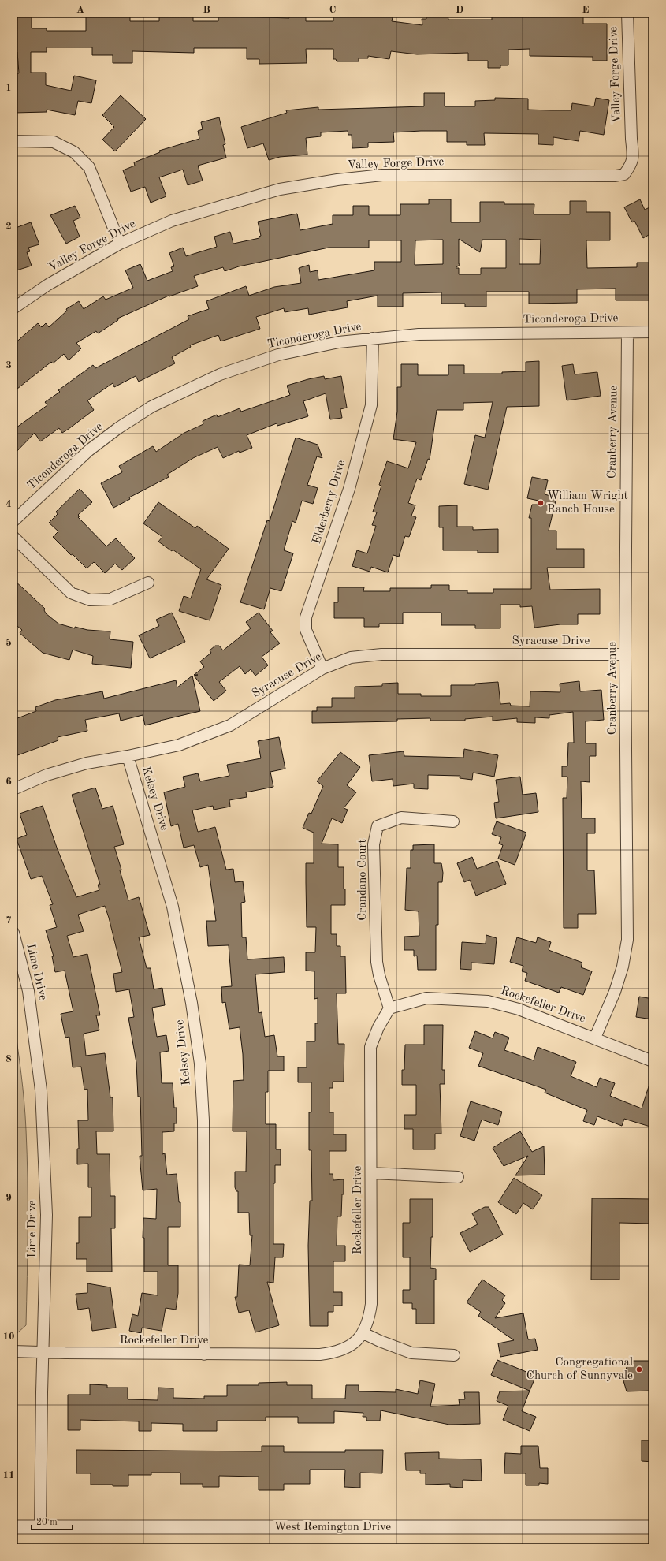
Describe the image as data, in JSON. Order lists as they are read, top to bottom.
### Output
{
  "streets": {
    "street": [
      "Valley Forge Drive",
      "Ticonderoga Drive",
      "Cranberry Avenue",
      "Elderberry Drive",
      "Syracuse Drive",
      "Kelsey Drive",
      "Crandano Court",
      "Lime Drive",
      "Rockefeller Drive",
      "West Remington Drive"
    ]
  },
  "crossings": [
    ["Ticonderoga Drive", "Cranberry Avenue"],
    ["Ticonderoga Drive", "Elderberry Drive"],
    ["Cranberry Avenue", "Syracuse Drive"],
    ["Cranberry Avenue", "Rockefeller Drive"],
    ["Elderberry Drive", "Syracuse Drive"],
    ["Syracuse Drive", "Kelsey Drive"],
    ["Kelsey Drive", "Rockefeller Drive"],
    ["Crandano Court", "Rockefeller Drive"],
    ["Lime Drive", "Rockefeller Drive"],
    ["Lime Drive", "West Remington Drive"]
  ],
  "places": ["William Wright Ranch House", "Congregational Church of Sunnyvale"],
  "scale_bar": "20 m",
  "grid": {
    "columns": [
      "A",
      "B",
      "C",
      "D",
      "E"
    ],
    "rows": [
      "1",
      "2",
      "3",
      "4",
      "5",
      "6",
      "7",
      "8",
      "9",
      "10",
      "11"
    ]
  }
}
